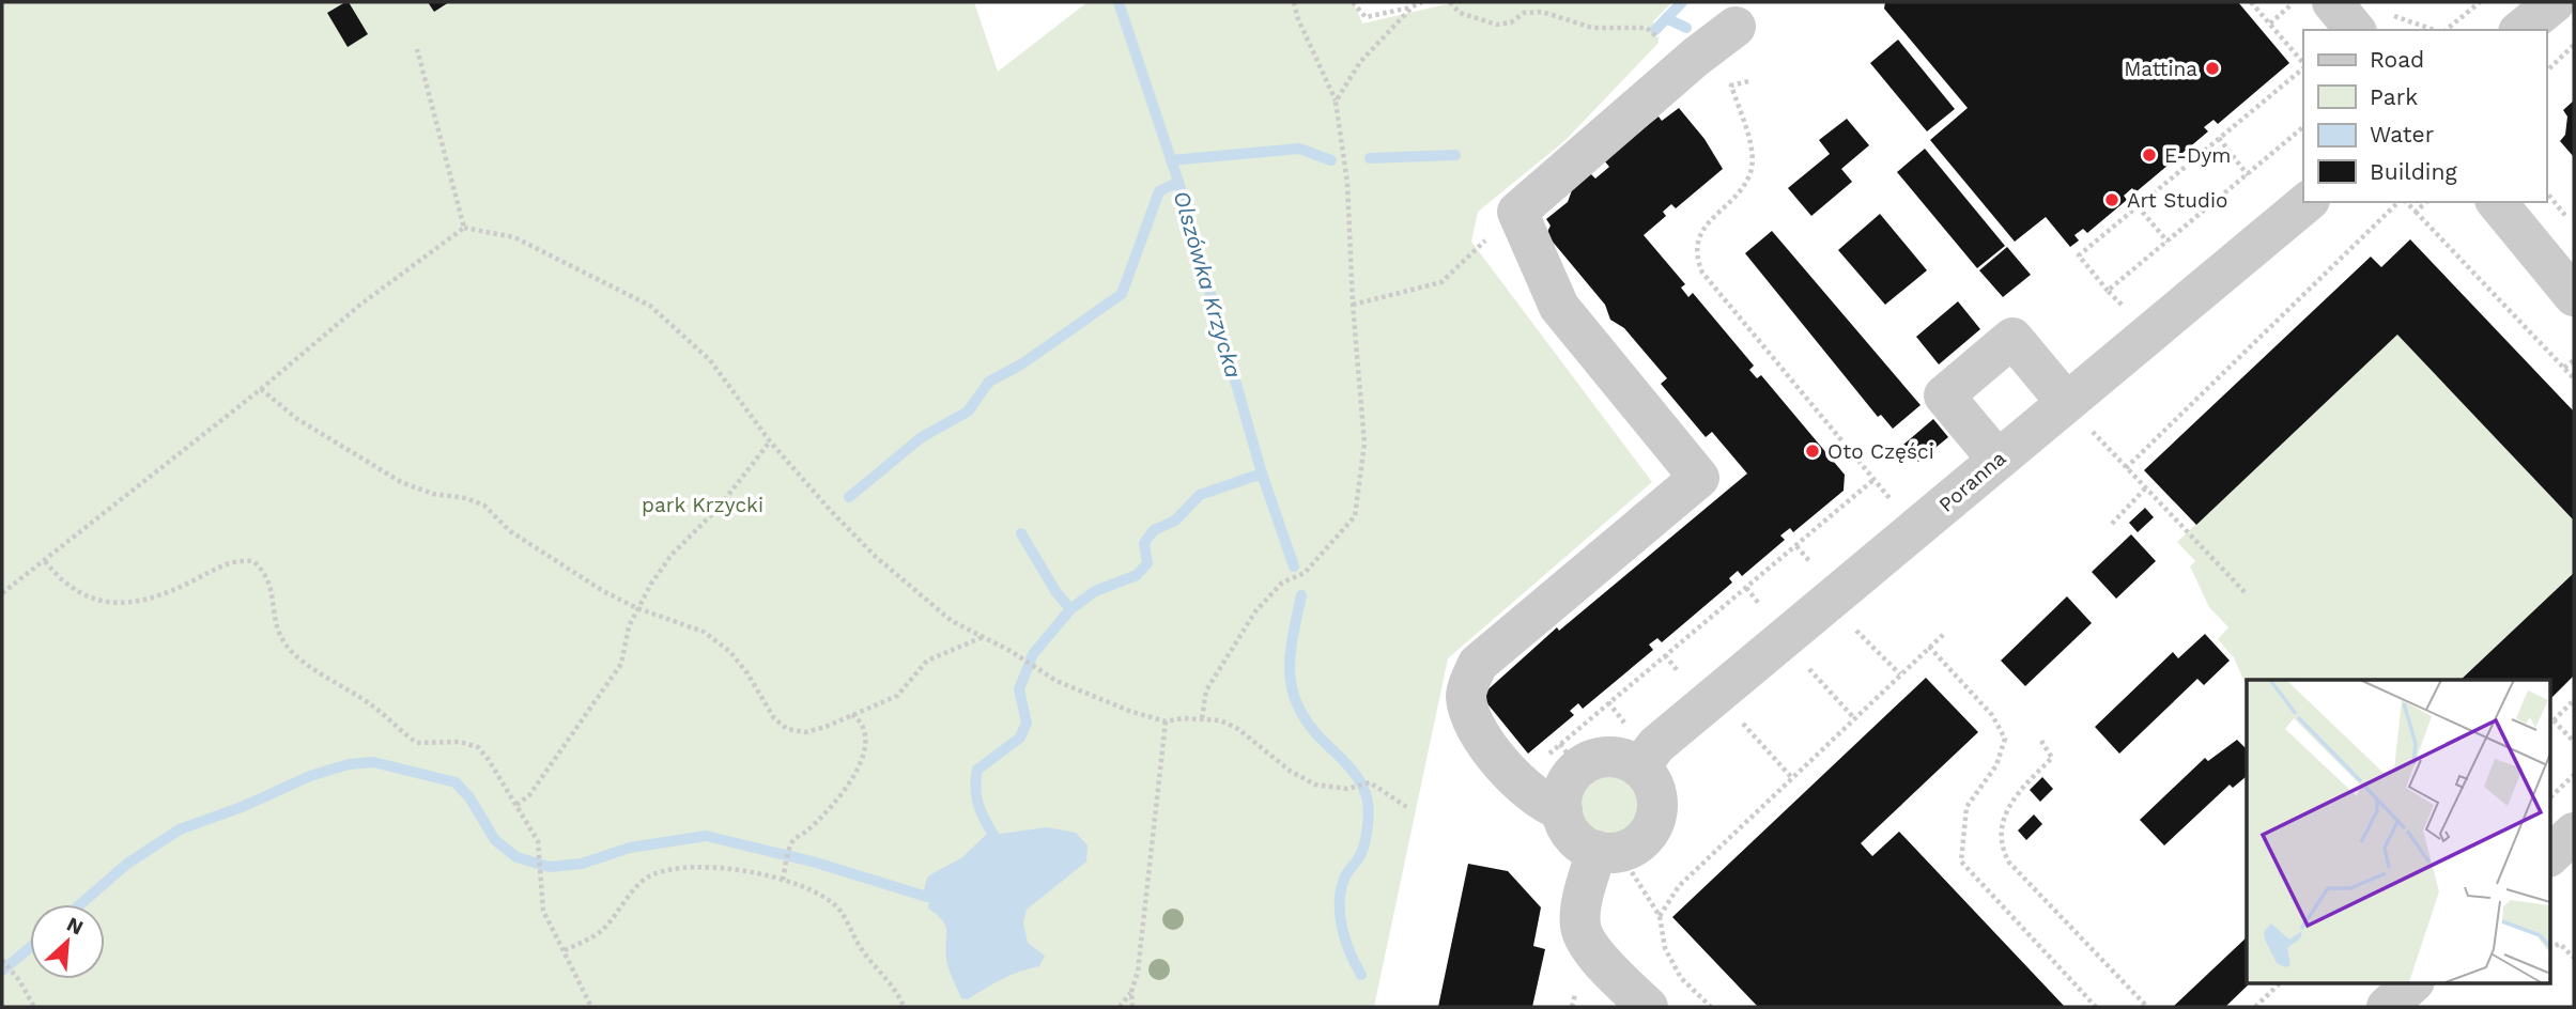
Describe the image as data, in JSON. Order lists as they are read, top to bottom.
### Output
{
  "streets": {
    "street": ["Poranna"]
  },
  "water": ["Olszówka Krzycka"],
  "parks": ["park Krzycki"],
  "places": [
    "Mattina",
    "E-Dym",
    "Art Studio",
    "Oto Części"
  ],
  "legend": [
    "Road",
    "Park",
    "Water",
    "Building"
  ],
  "north": "top right"
}
